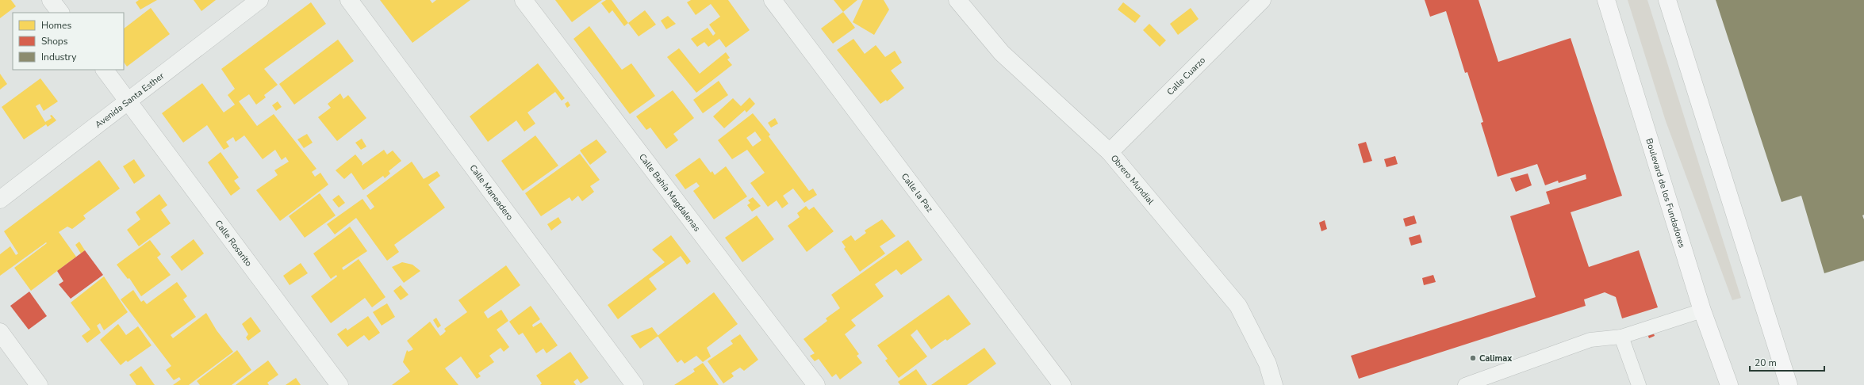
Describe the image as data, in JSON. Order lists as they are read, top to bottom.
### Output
{
  "streets": {
    "main road": ["Boulevard de los Fundadores"],
    "street": [
      "Calle Cuarzo",
      "Avenida Santa Esther",
      "Obrero Mundial",
      "Calle Maneadero",
      "Calle Bahía Magdalenas",
      "Calle la Paz",
      "Calle Rosarito"
    ]
  },
  "crossings": [
    ["Calle Cuarzo", "Obrero Mundial"],
    ["Avenida Santa Esther", "Calle Rosarito"]
  ],
  "places": ["Calimax"],
  "legend": ["Homes", "Shops", "Industry"],
  "scale_bar": "20 m"
}
